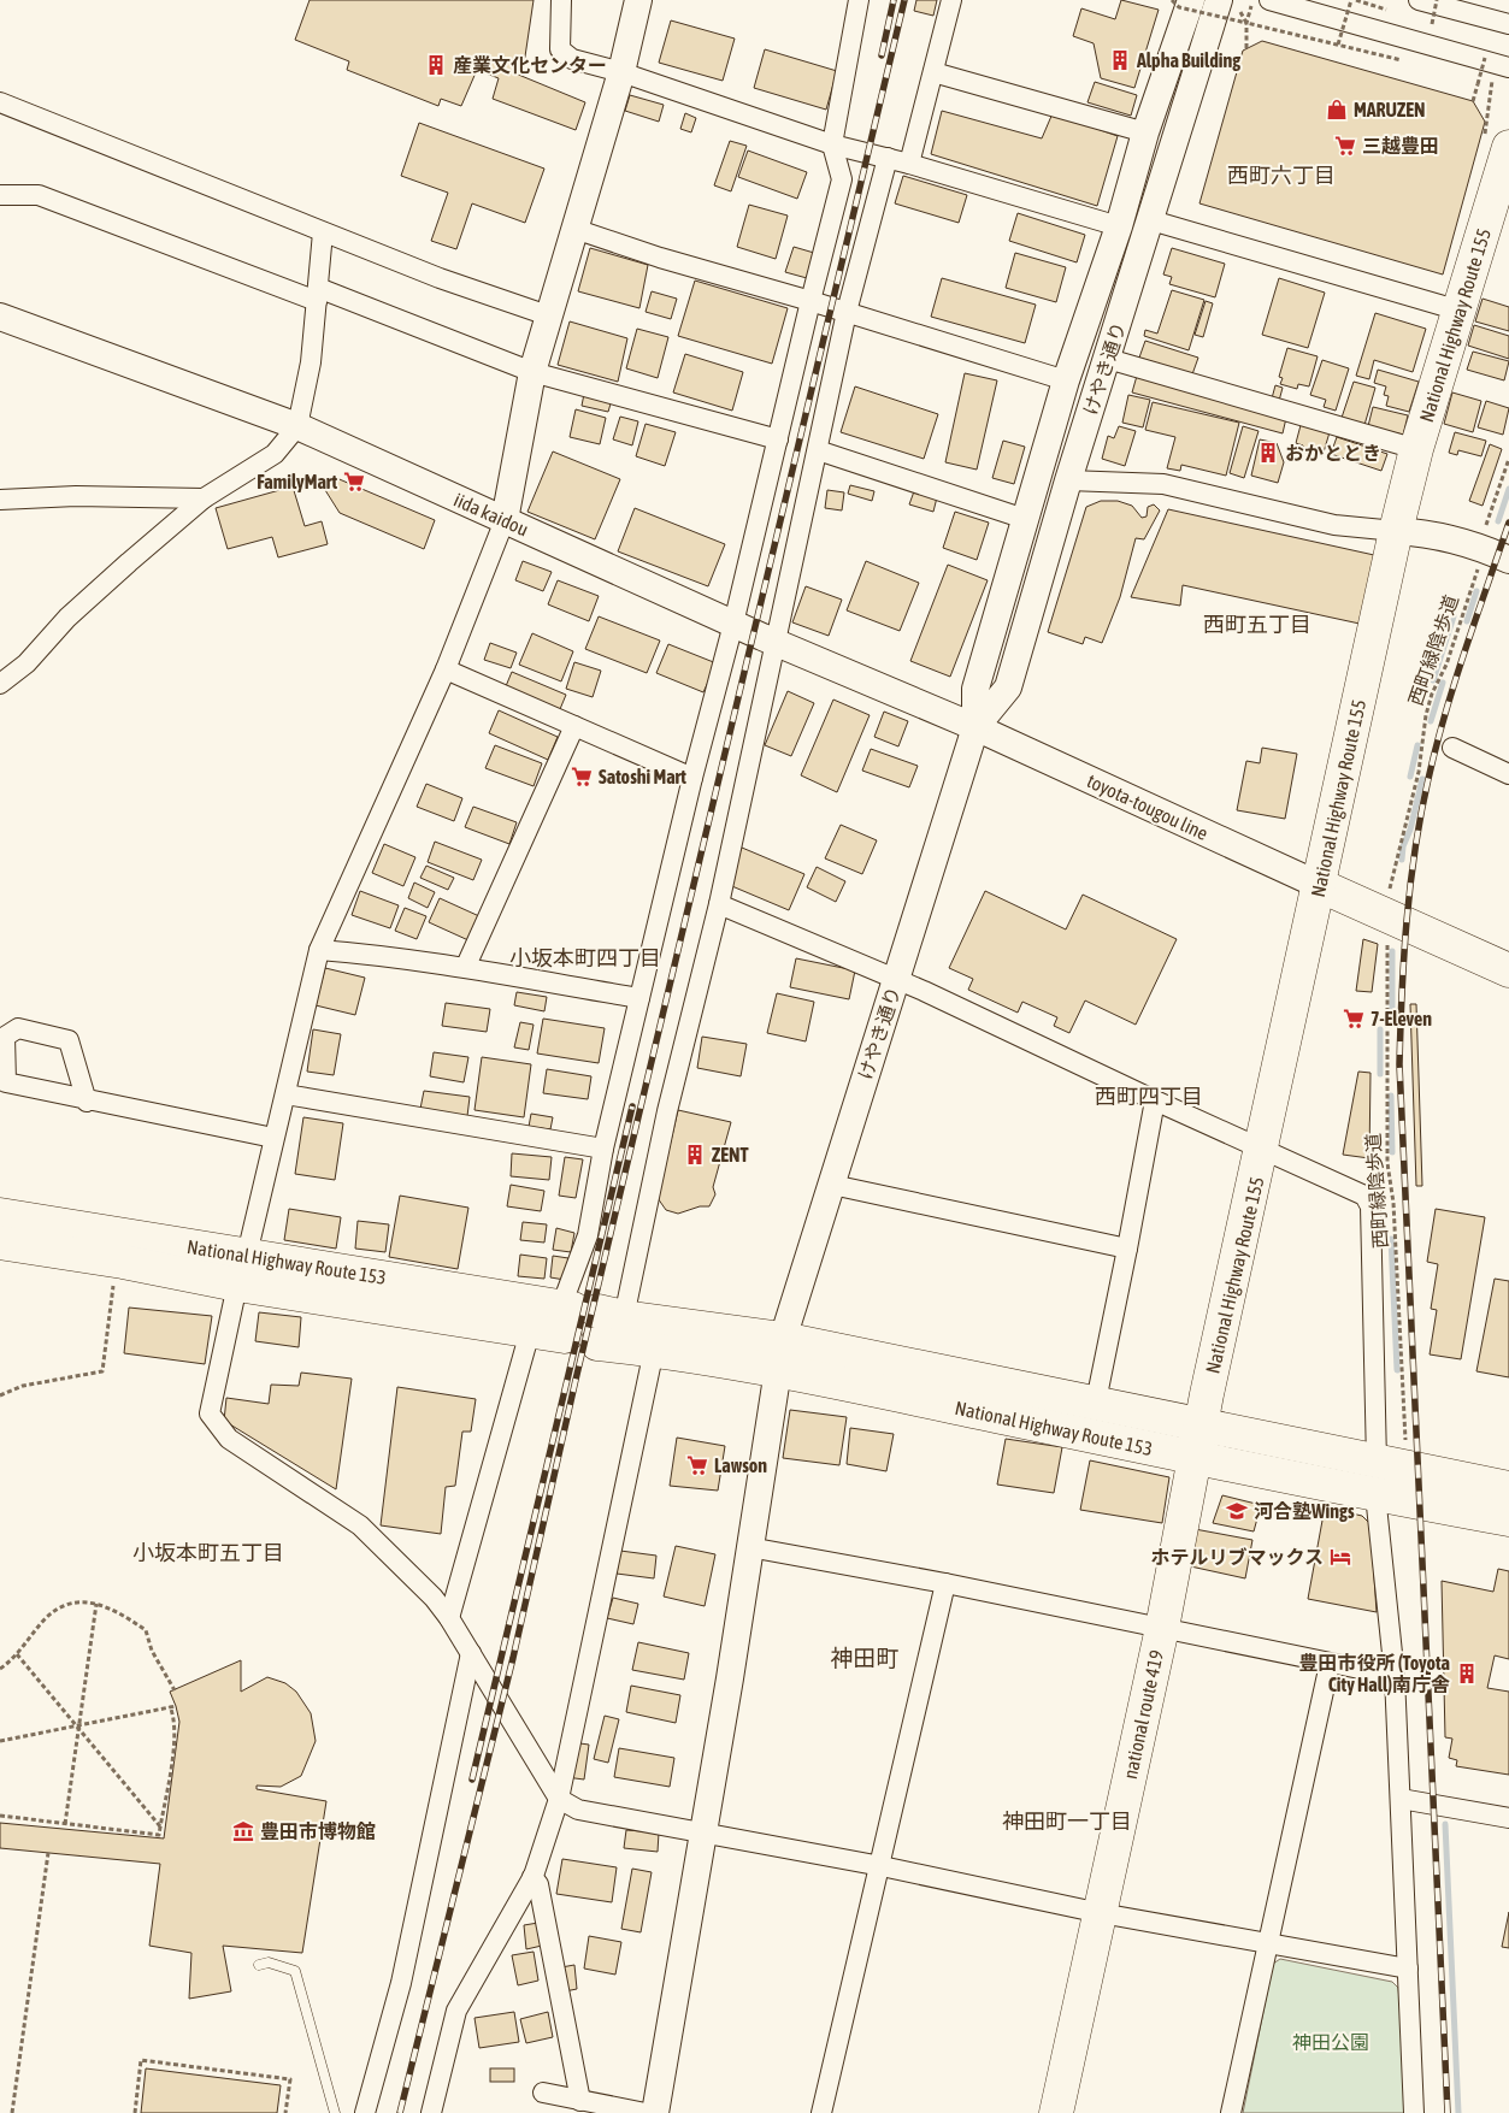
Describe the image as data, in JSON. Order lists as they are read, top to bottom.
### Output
{
  "streets": {
    "highway": ["National Highway Route 155", "National Highway Route 153", "national route 419"],
    "street": ["けやき通り", "iida kaidou", "toyota-tougou line"],
    "path": ["西町緑陰歩道"]
  },
  "crossings": [
    ["National Highway Route 155", "toyota-tougou line"],
    ["National Highway Route 155", "National Highway Route 153"],
    ["National Highway Route 155", "national route 419"],
    ["けやき通り", "iida kaidou"],
    ["けやき通り", "toyota-tougou line"],
    ["けやき通り", "National Highway Route 153"],
    ["iida kaidou", "toyota-tougou line"],
    ["National Highway Route 153", "national route 419"]
  ],
  "districts": [
    "西町六丁目",
    "西町五丁目",
    "小坂本町四丁目",
    "西町四丁目",
    "小坂本町五丁目",
    "神田町",
    "神田町一丁目"
  ],
  "parks": ["神田公園"],
  "places": {
    "building": [
      "Alpha Building",
      "産業文化センター",
      "おかととき",
      "ZENT",
      "豊田市役所 (Toyota City Hall)南庁舎"
    ],
    "shop": ["MARUZEN"],
    "supermarket": [
      "三越豊田",
      "FamilyMart",
      "Satoshi Mart",
      "7-Eleven",
      "Lawson"
    ],
    "school or university": ["河合塾Wings"],
    "hotel": ["ホテルリブマックス"],
    "museum": ["豊田市博物館"]
  }
}
